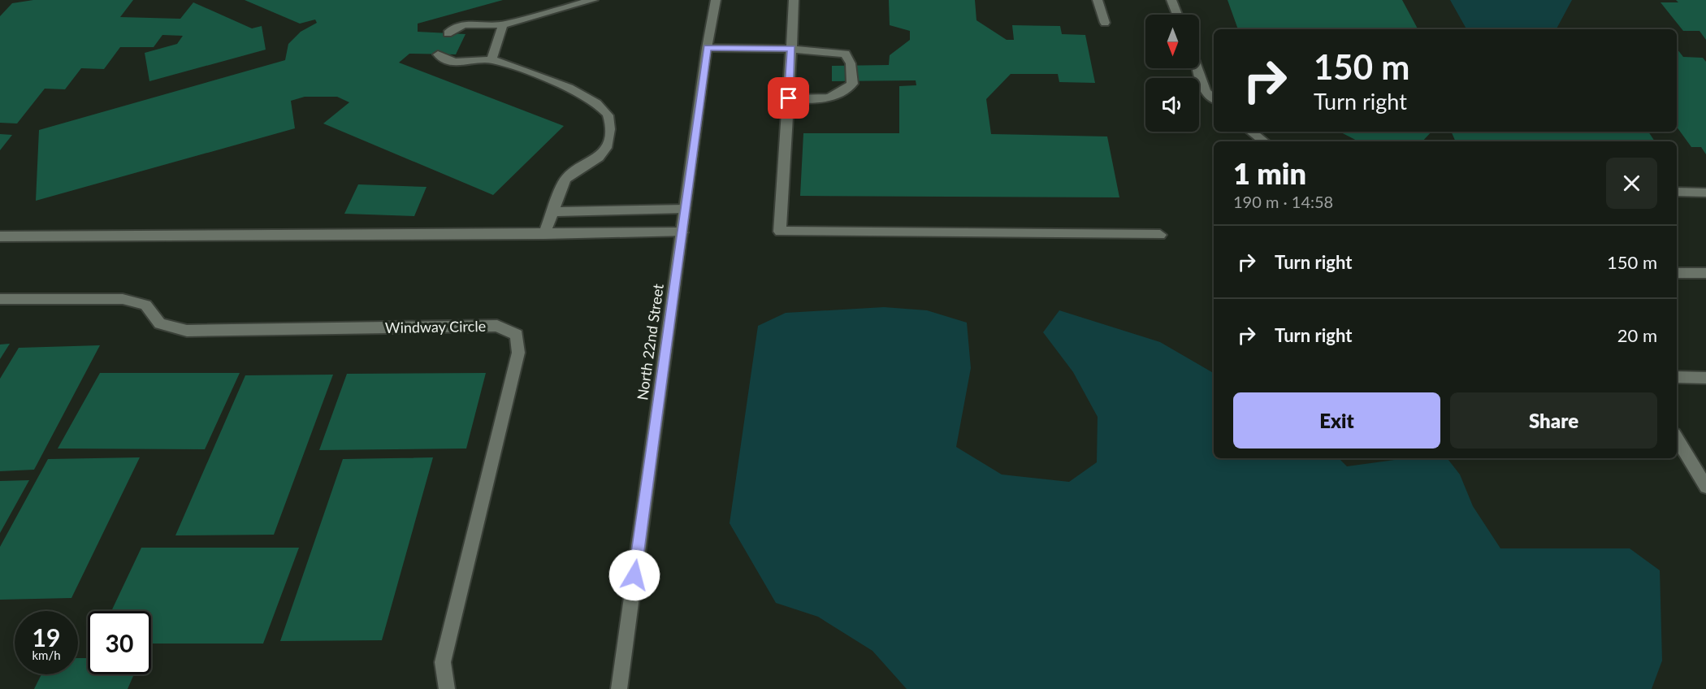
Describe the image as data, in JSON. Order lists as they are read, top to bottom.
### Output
{
  "streets": {
    "street": ["Windway Circle", "North 22nd Street"]
  },
  "north": "bottom",
  "page": {
    "turn": ["150 m", "Turn right"],
    "heading": ["1 min", "190 m · 14:58"],
    "list": [
      {
        "name": "Turn right",
        "value": "150 m"
      },
      {
        "name": "Turn right",
        "value": "20 m"
      }
    ],
    "buttons": ["Exit", "Share"],
    "speed": "19 km/h",
    "limit": "30"
  }
}
